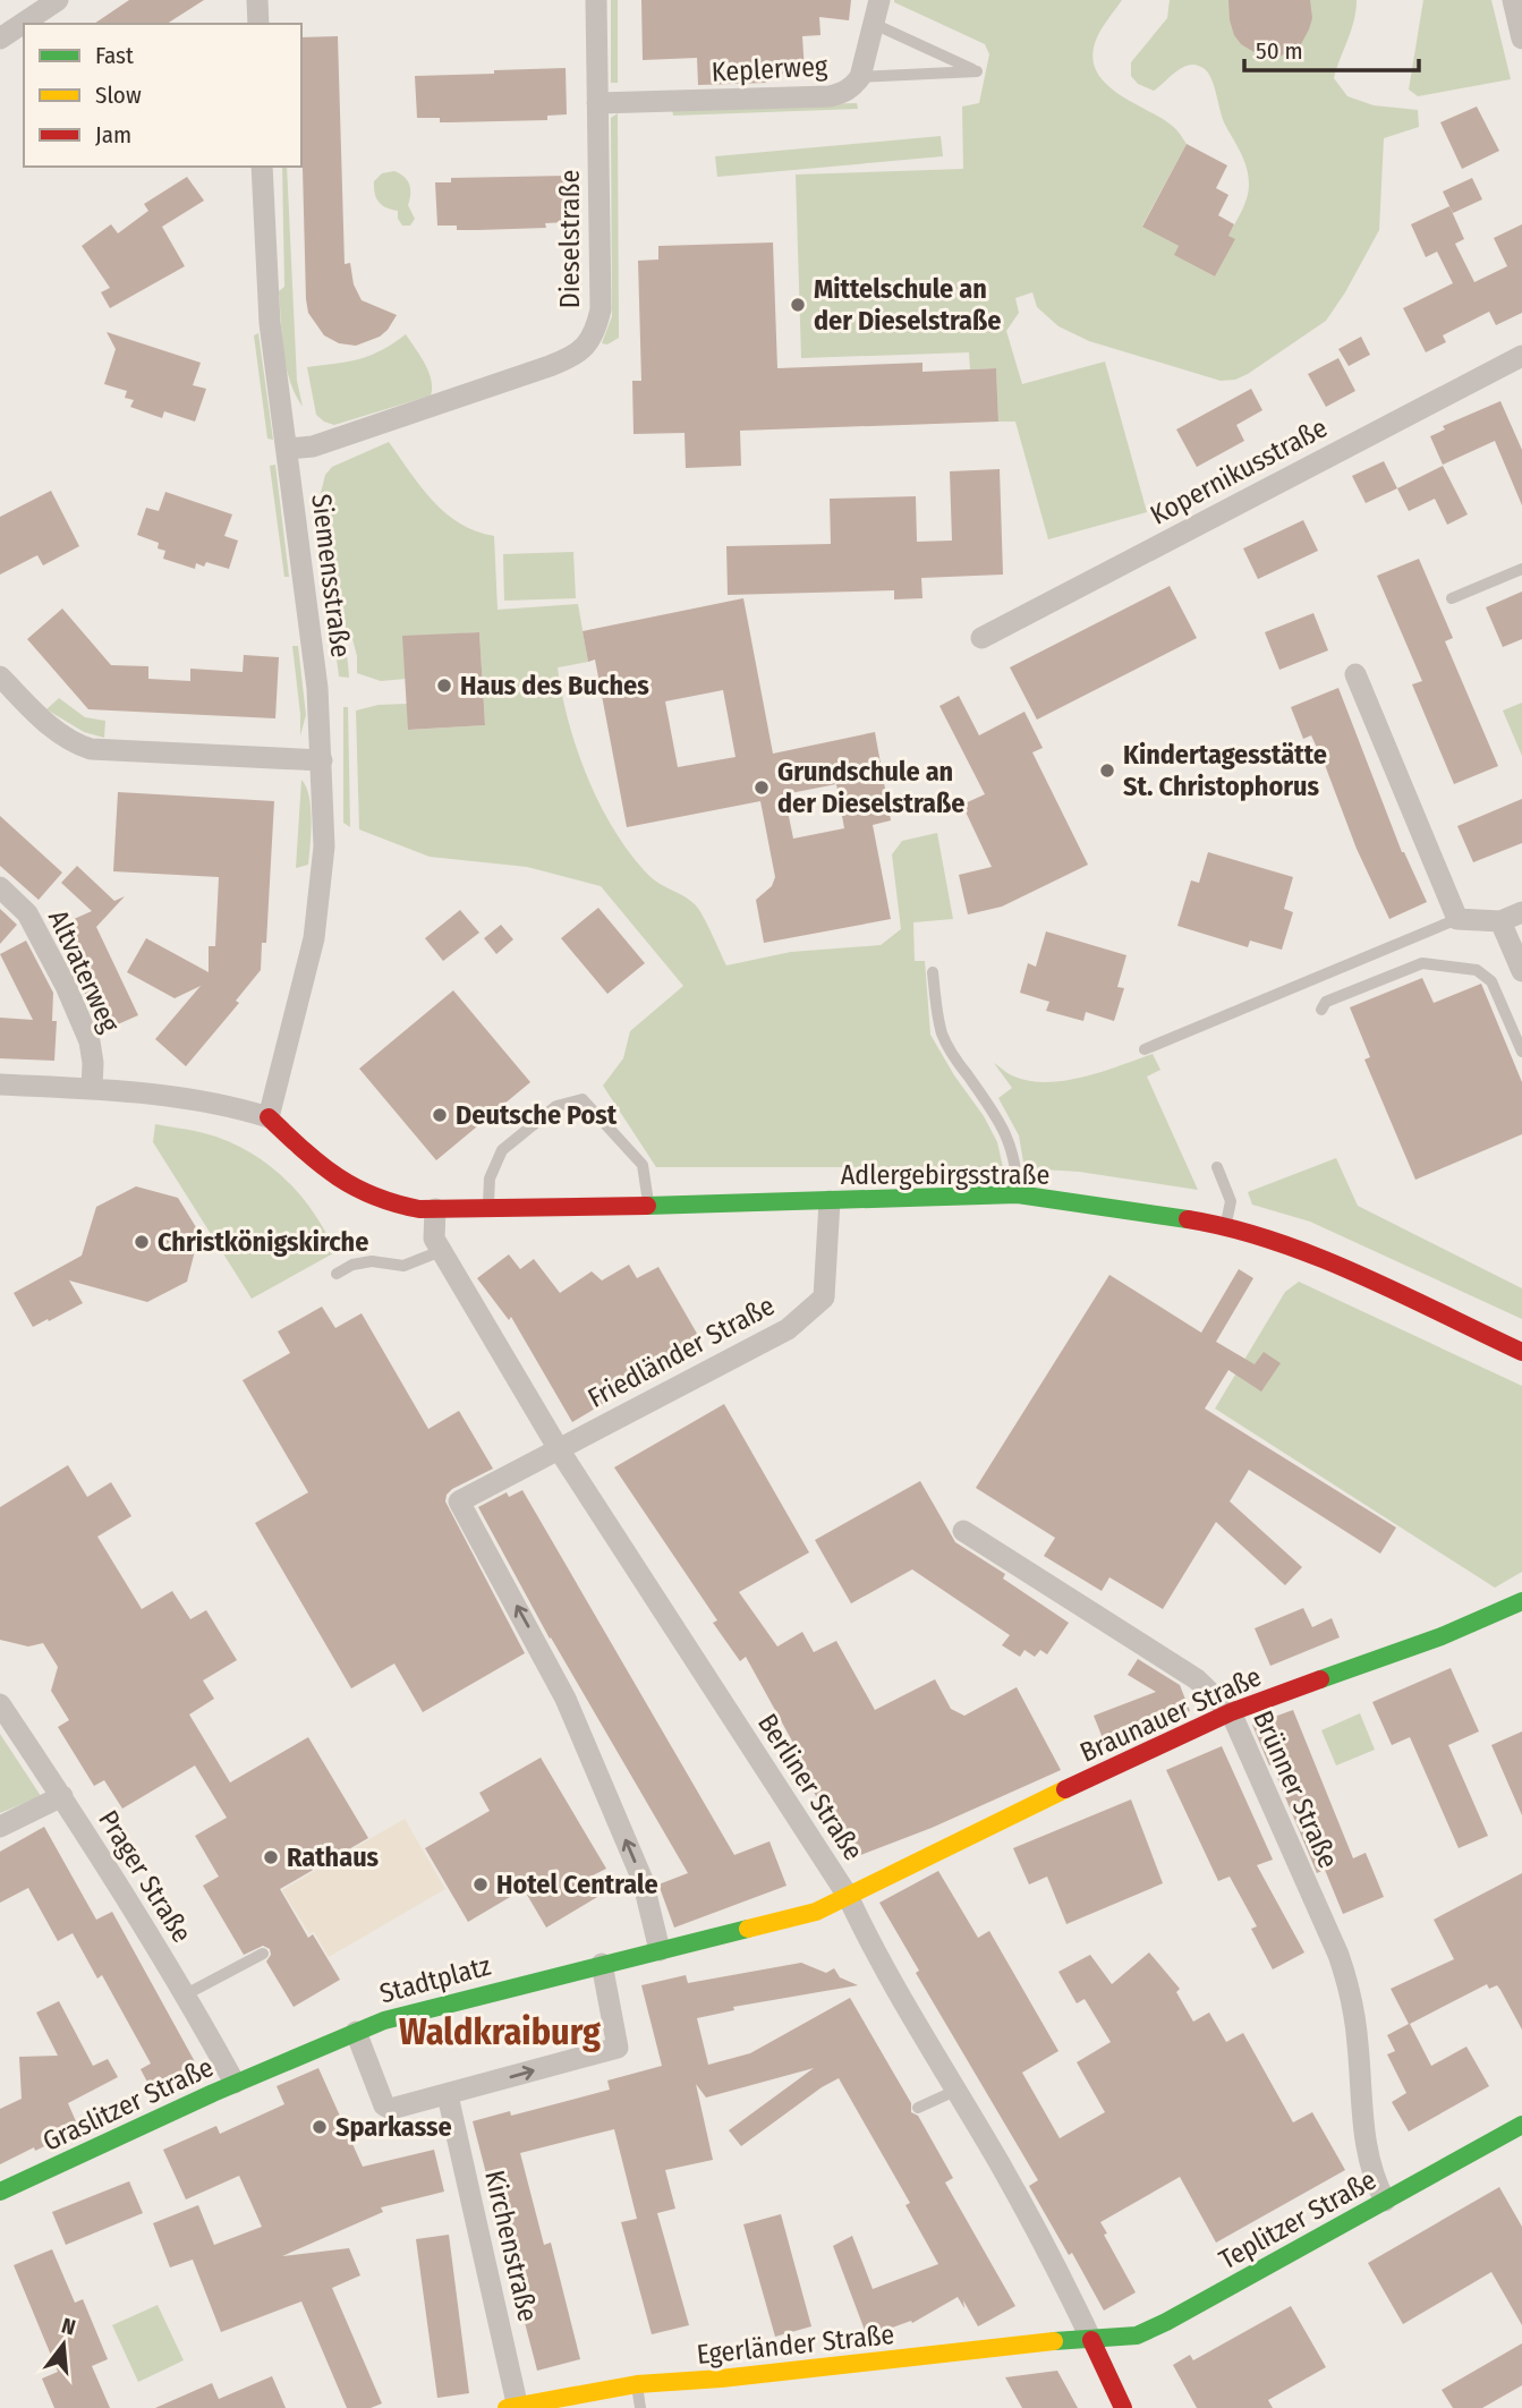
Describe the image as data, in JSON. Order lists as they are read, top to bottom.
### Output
{
  "streets": {
    "street": [
      "Keplerweg",
      "Dieselstraße",
      "Kopernikusstraße",
      "Siemensstraße",
      "Altvaterweg",
      "Adlergebirgsstraße",
      "Friedländer Straße",
      "Braunauer Straße",
      "Berliner Straße",
      "Brünner Straße",
      "Prager Straße",
      "Stadtplatz",
      "Graslitzer Straße",
      "Teplitzer Straße",
      "Kirchenstraße",
      "Egerländer Straße"
    ]
  },
  "crossings": [
    ["Keplerweg", "Dieselstraße"],
    ["Dieselstraße", "Siemensstraße"],
    ["Siemensstraße", "Adlergebirgsstraße"],
    ["Adlergebirgsstraße", "Friedländer Straße"],
    ["Adlergebirgsstraße", "Berliner Straße"],
    ["Friedländer Straße", "Berliner Straße"],
    ["Braunauer Straße", "Berliner Straße"],
    ["Braunauer Straße", "Brünner Straße"],
    ["Braunauer Straße", "Stadtplatz"],
    ["Berliner Straße", "Stadtplatz"],
    ["Berliner Straße", "Teplitzer Straße"],
    ["Berliner Straße", "Egerländer Straße"],
    ["Brünner Straße", "Teplitzer Straße"],
    ["Prager Straße", "Graslitzer Straße"],
    ["Stadtplatz", "Graslitzer Straße"],
    ["Stadtplatz", "Kirchenstraße"],
    ["Teplitzer Straße", "Egerländer Straße"],
    ["Kirchenstraße", "Egerländer Straße"]
  ],
  "districts": ["Waldkraiburg"],
  "places": [
    "Mittelschule an der Dieselstraße",
    "Haus des Buches",
    "Kindertagesstätte St. Christophorus",
    "Grundschule an der Dieselstraße",
    "Deutsche Post",
    "Christkönigskirche",
    "Rathaus",
    "Hotel Centrale",
    "Sparkasse"
  ],
  "legend": ["Fast", "Slow", "Jam"],
  "scale_bar": "50 m",
  "north": "top"
}
